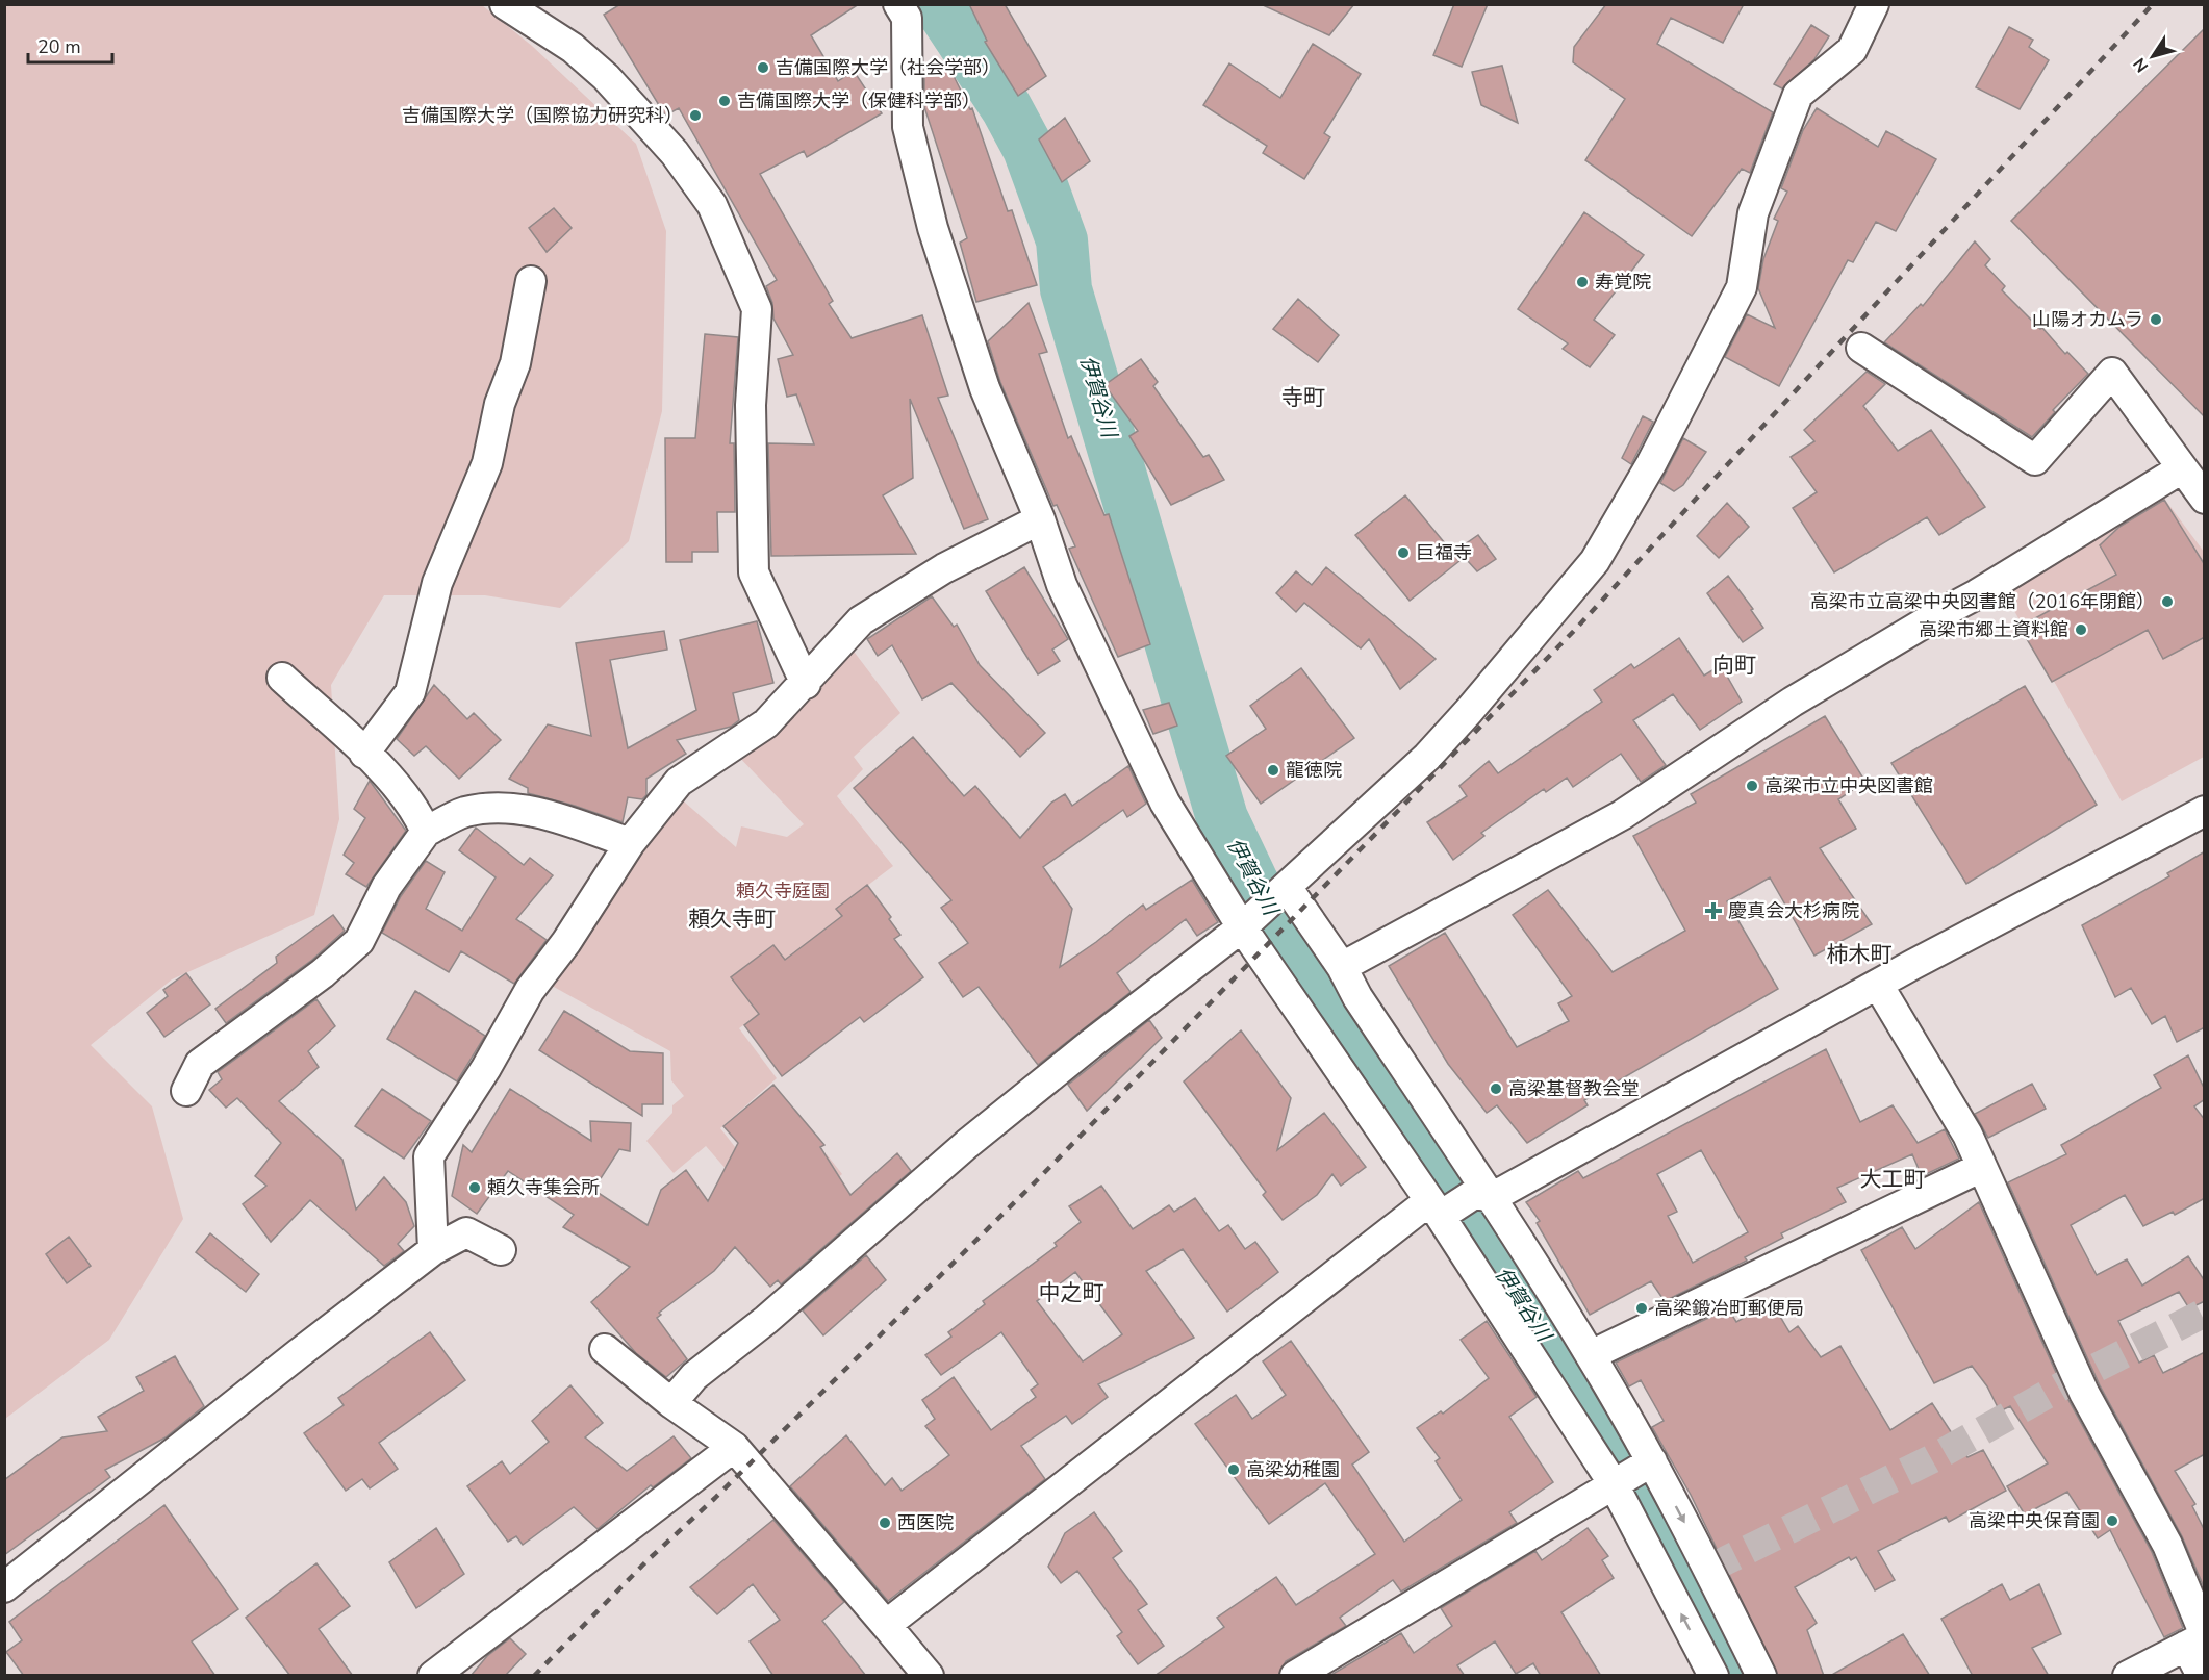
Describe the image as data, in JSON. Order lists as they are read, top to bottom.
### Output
{
  "districts": [
    "寺町",
    "向町",
    "頼久寺町",
    "柿木町",
    "大工町",
    "中之町"
  ],
  "water": ["伊賀谷川"],
  "parks": ["頼久寺庭園"],
  "places": {
    "other": [
      "吉備国際大学（社会学部）",
      "吉備国際大学（保健科学部）",
      "吉備国際大学（国際協力研究科）",
      "寿覚院",
      "山陽オカムラ",
      "巨福寺",
      "高梁市立高梁中央図書館（2016年閉館）",
      "高梁市郷土資料館",
      "龍徳院",
      "高梁市立中央図書館",
      "高梁基督教会堂",
      "頼久寺集会所",
      "高梁鍛冶町郵便局",
      "高梁幼稚園",
      "高梁中央保育園",
      "西医院"
    ],
    "health": ["慶真会大杉病院"]
  },
  "scale_bar": "20 m",
  "north": "bottom left"
}
